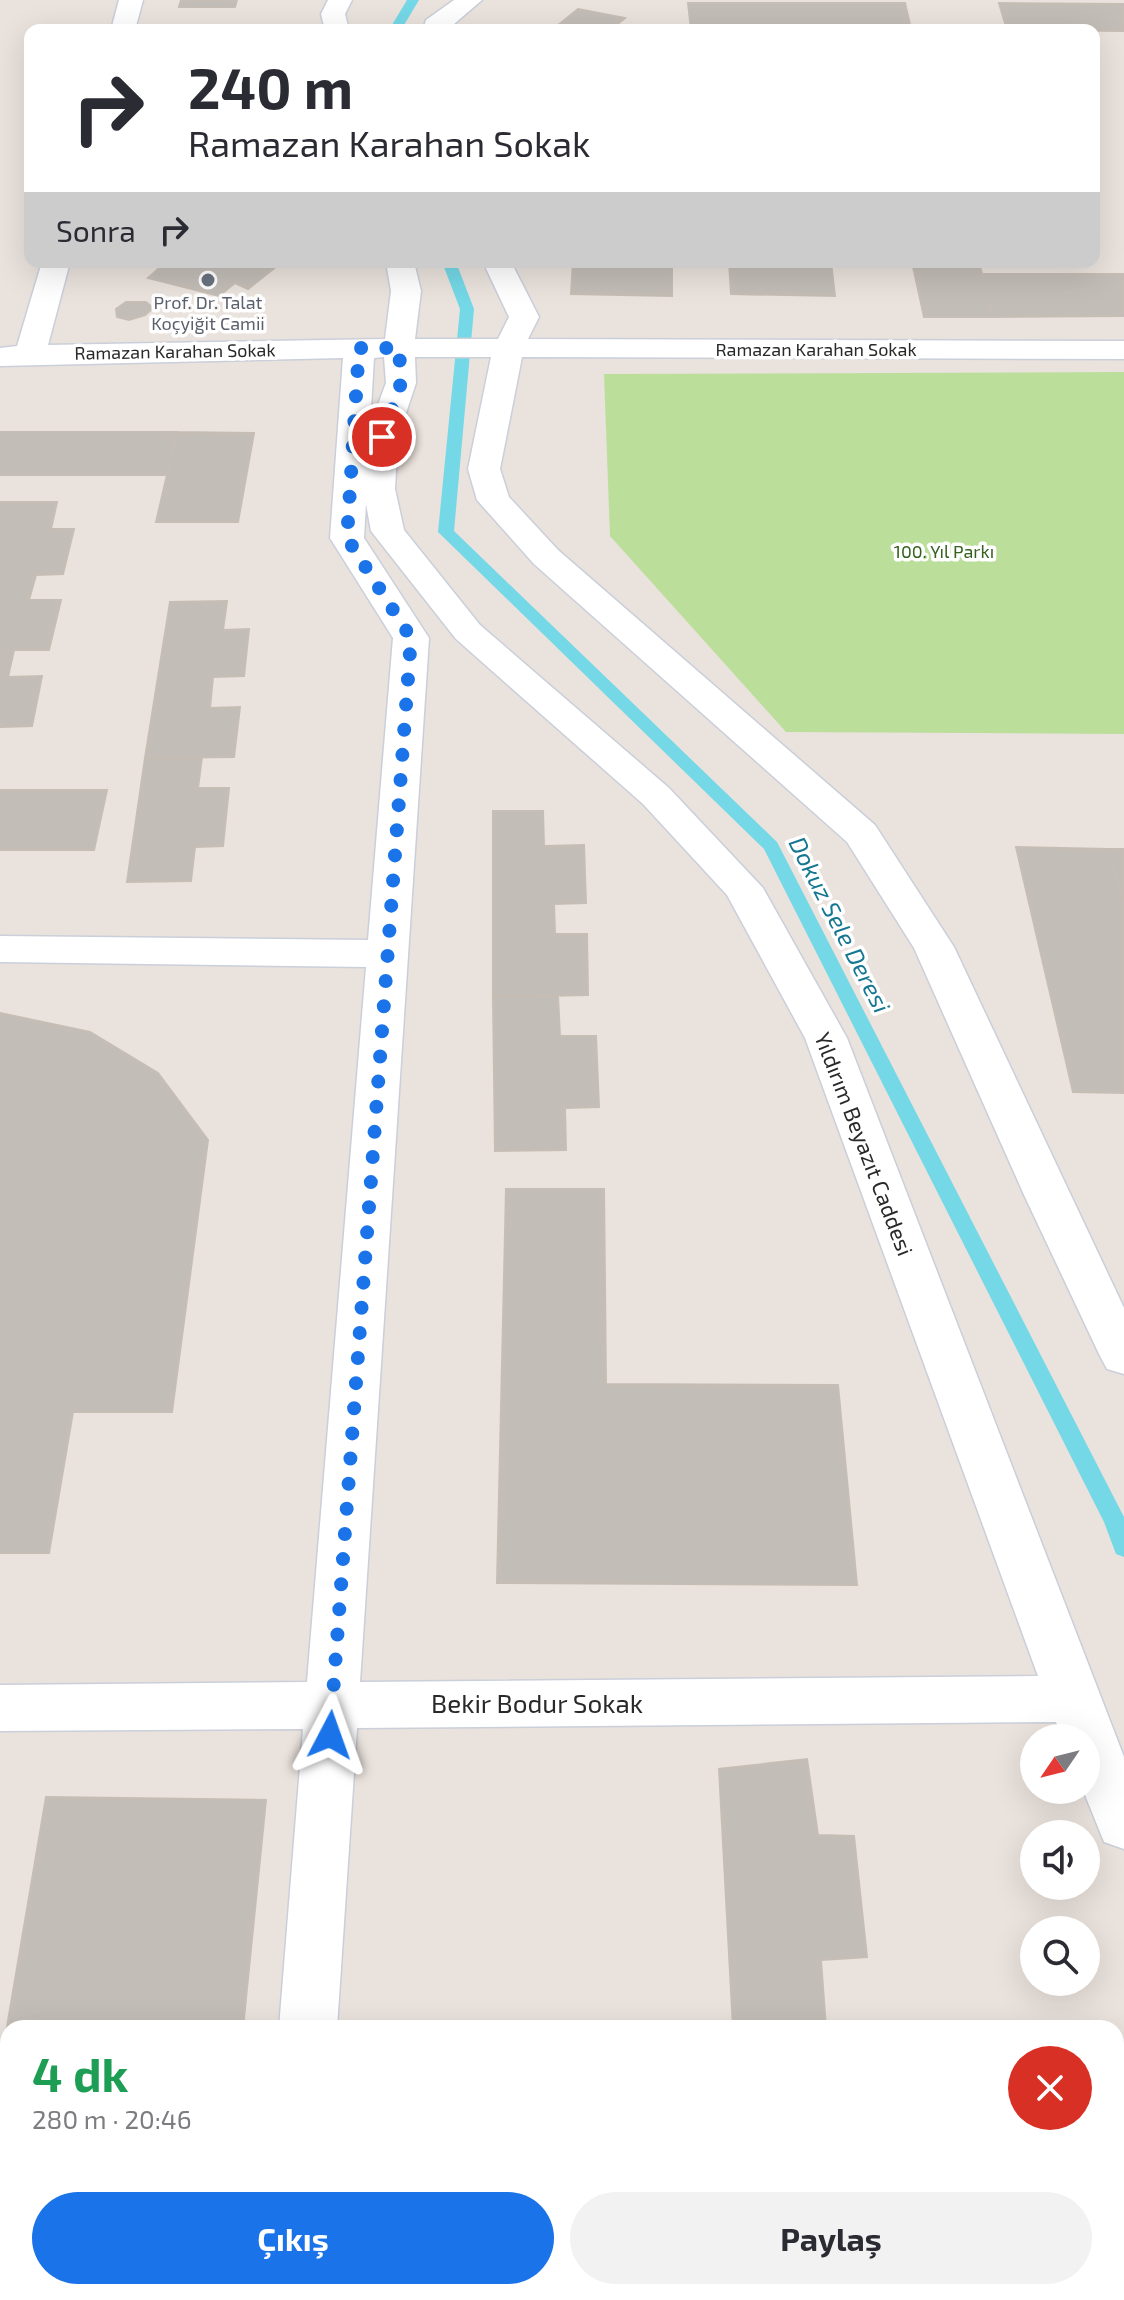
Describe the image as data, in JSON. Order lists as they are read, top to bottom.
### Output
{
  "streets": {
    "street": ["Ramazan Karahan Sokak", "Yıldırım Beyazıt Caddesi", "Bekir Bodur Sokak"]
  },
  "crossings": [
    ["Ramazan Karahan Sokak", "Yıldırım Beyazıt Caddesi"],
    ["Yıldırım Beyazıt Caddesi", "Bekir Bodur Sokak"]
  ],
  "water": ["Dokuz Sele Deresi"],
  "parks": ["100. Yıl Parkı"],
  "places": ["Prof. Dr. Talat Koçyiğit Camii"],
  "north": "bottom left",
  "page": {
    "turn": ["240 m", "Ramazan Karahan Sokak"],
    "then": "Sonra",
    "heading": ["4 dk", "280 m · 20:46"],
    "buttons": ["Çıkış", "Paylaş"]
  }
}
